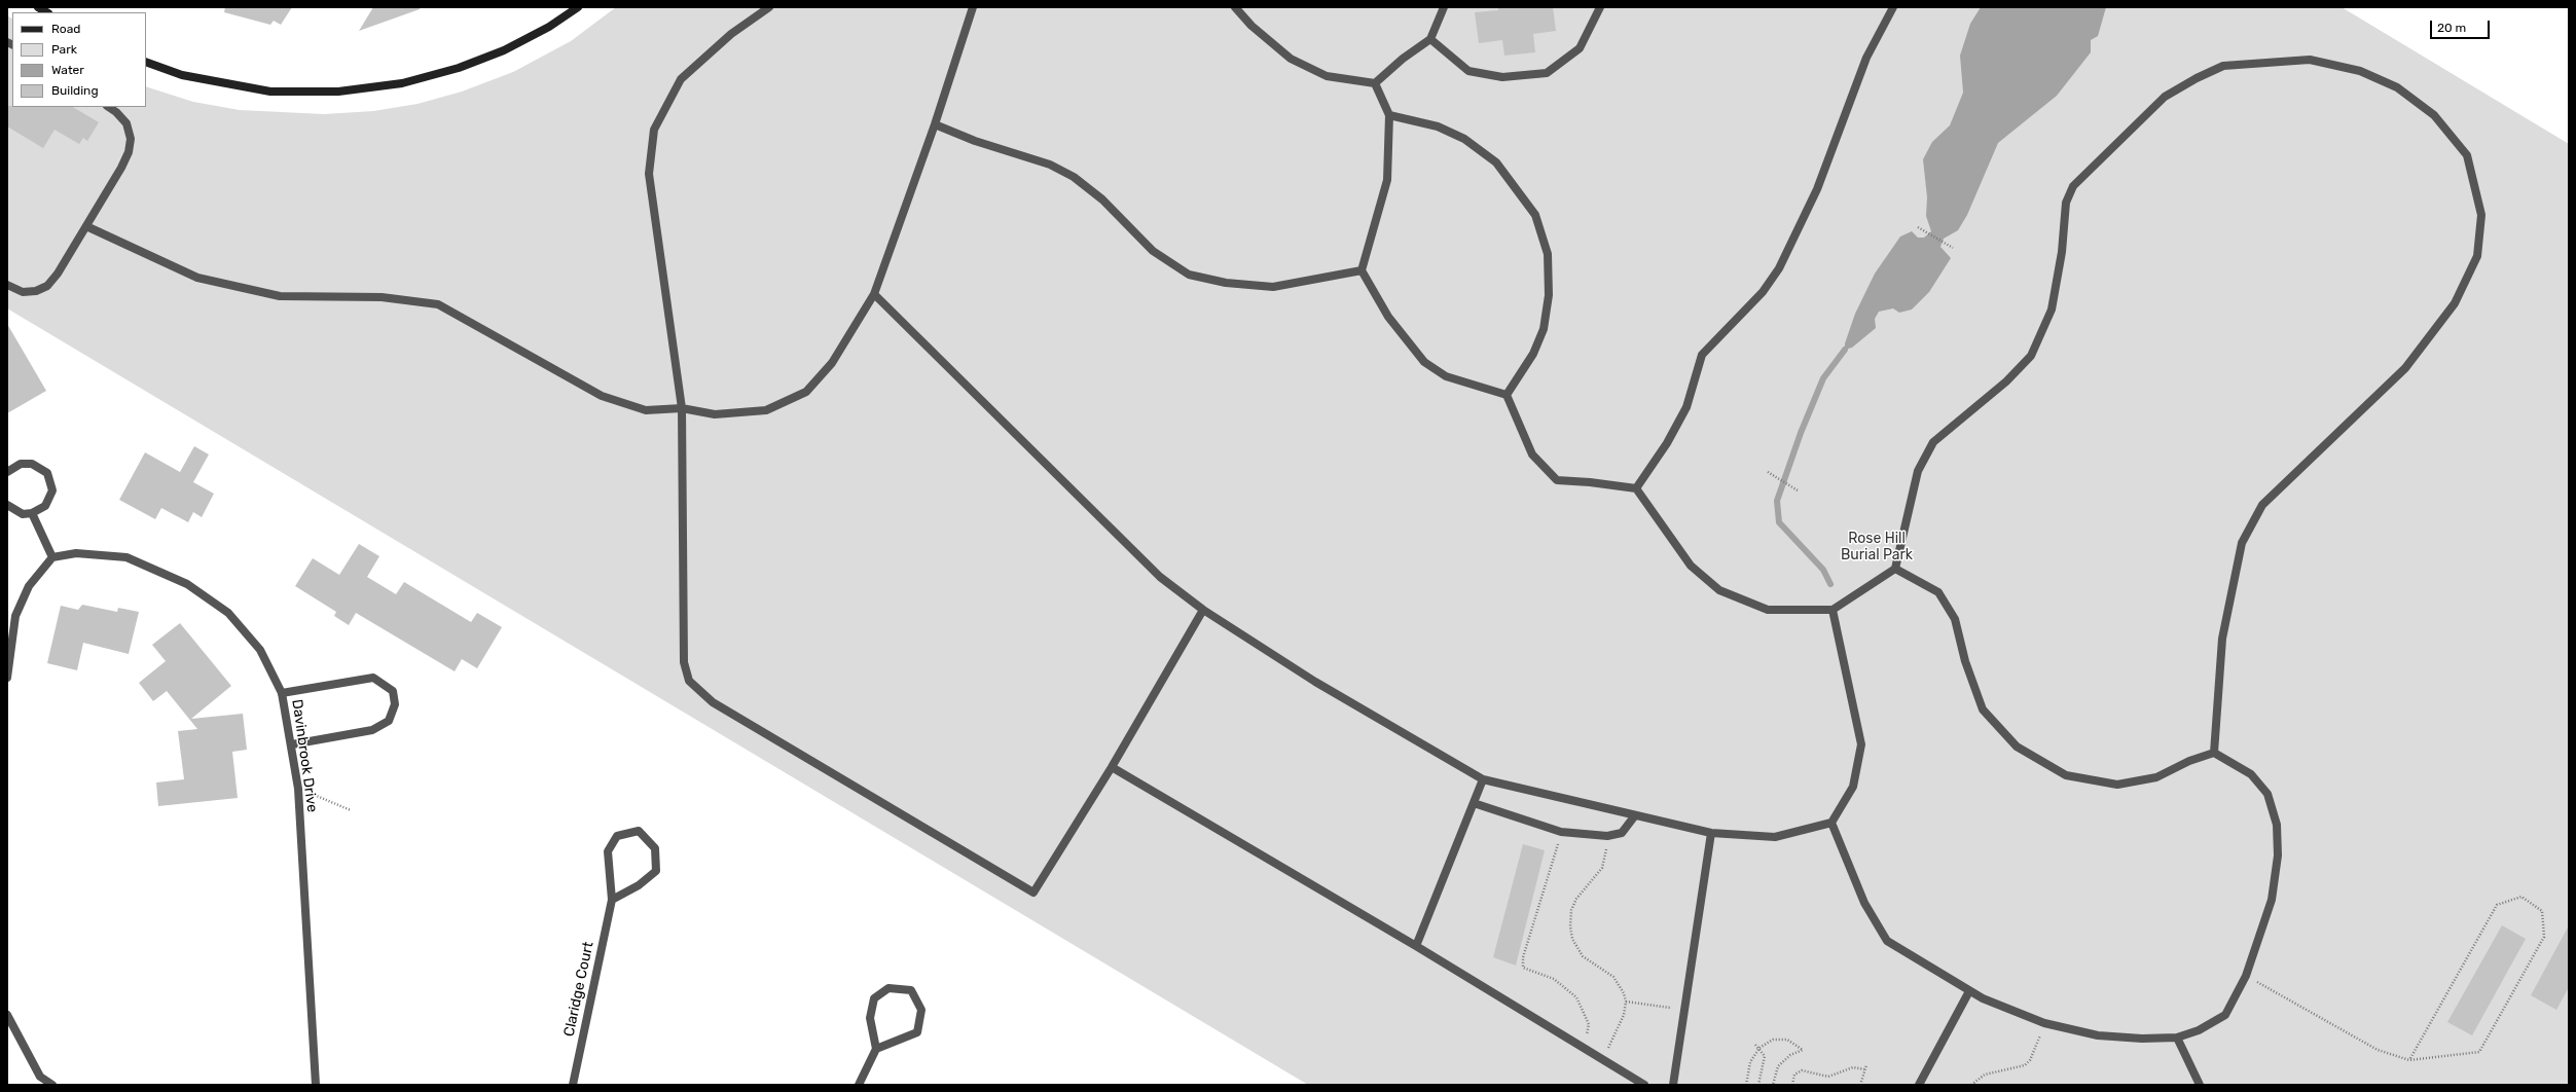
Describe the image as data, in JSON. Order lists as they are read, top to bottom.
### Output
{
  "streets": {
    "street": ["Davinbrook Drive", "Claridge Court"]
  },
  "parks": ["Rose Hill Burial Park"],
  "legend": [
    "Road",
    "Park",
    "Water",
    "Building"
  ],
  "scale_bar": "20 m"
}
